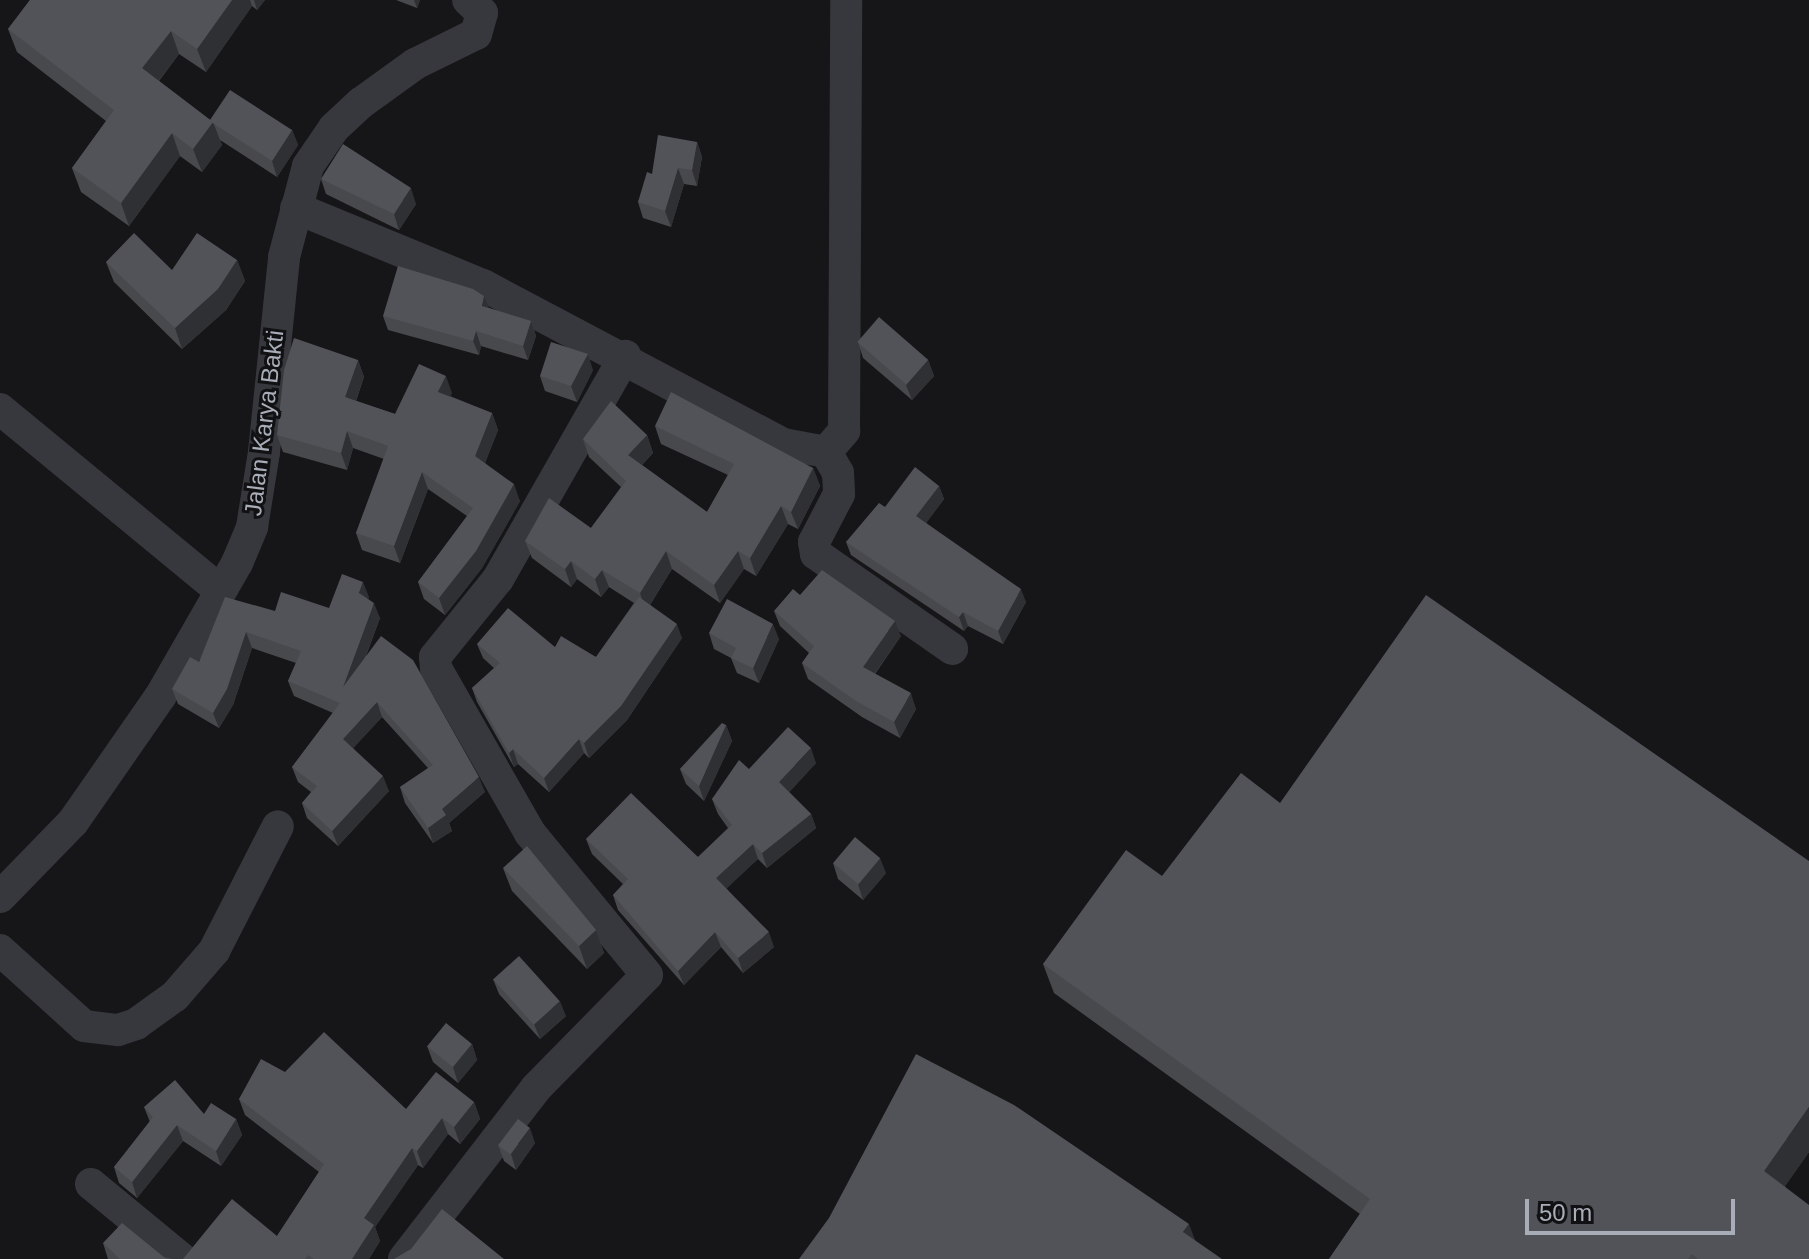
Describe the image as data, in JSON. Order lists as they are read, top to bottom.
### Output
{
  "streets": {
    "street": ["Jalan Karya Bakti"]
  },
  "scale_bar": "50 m"
}
